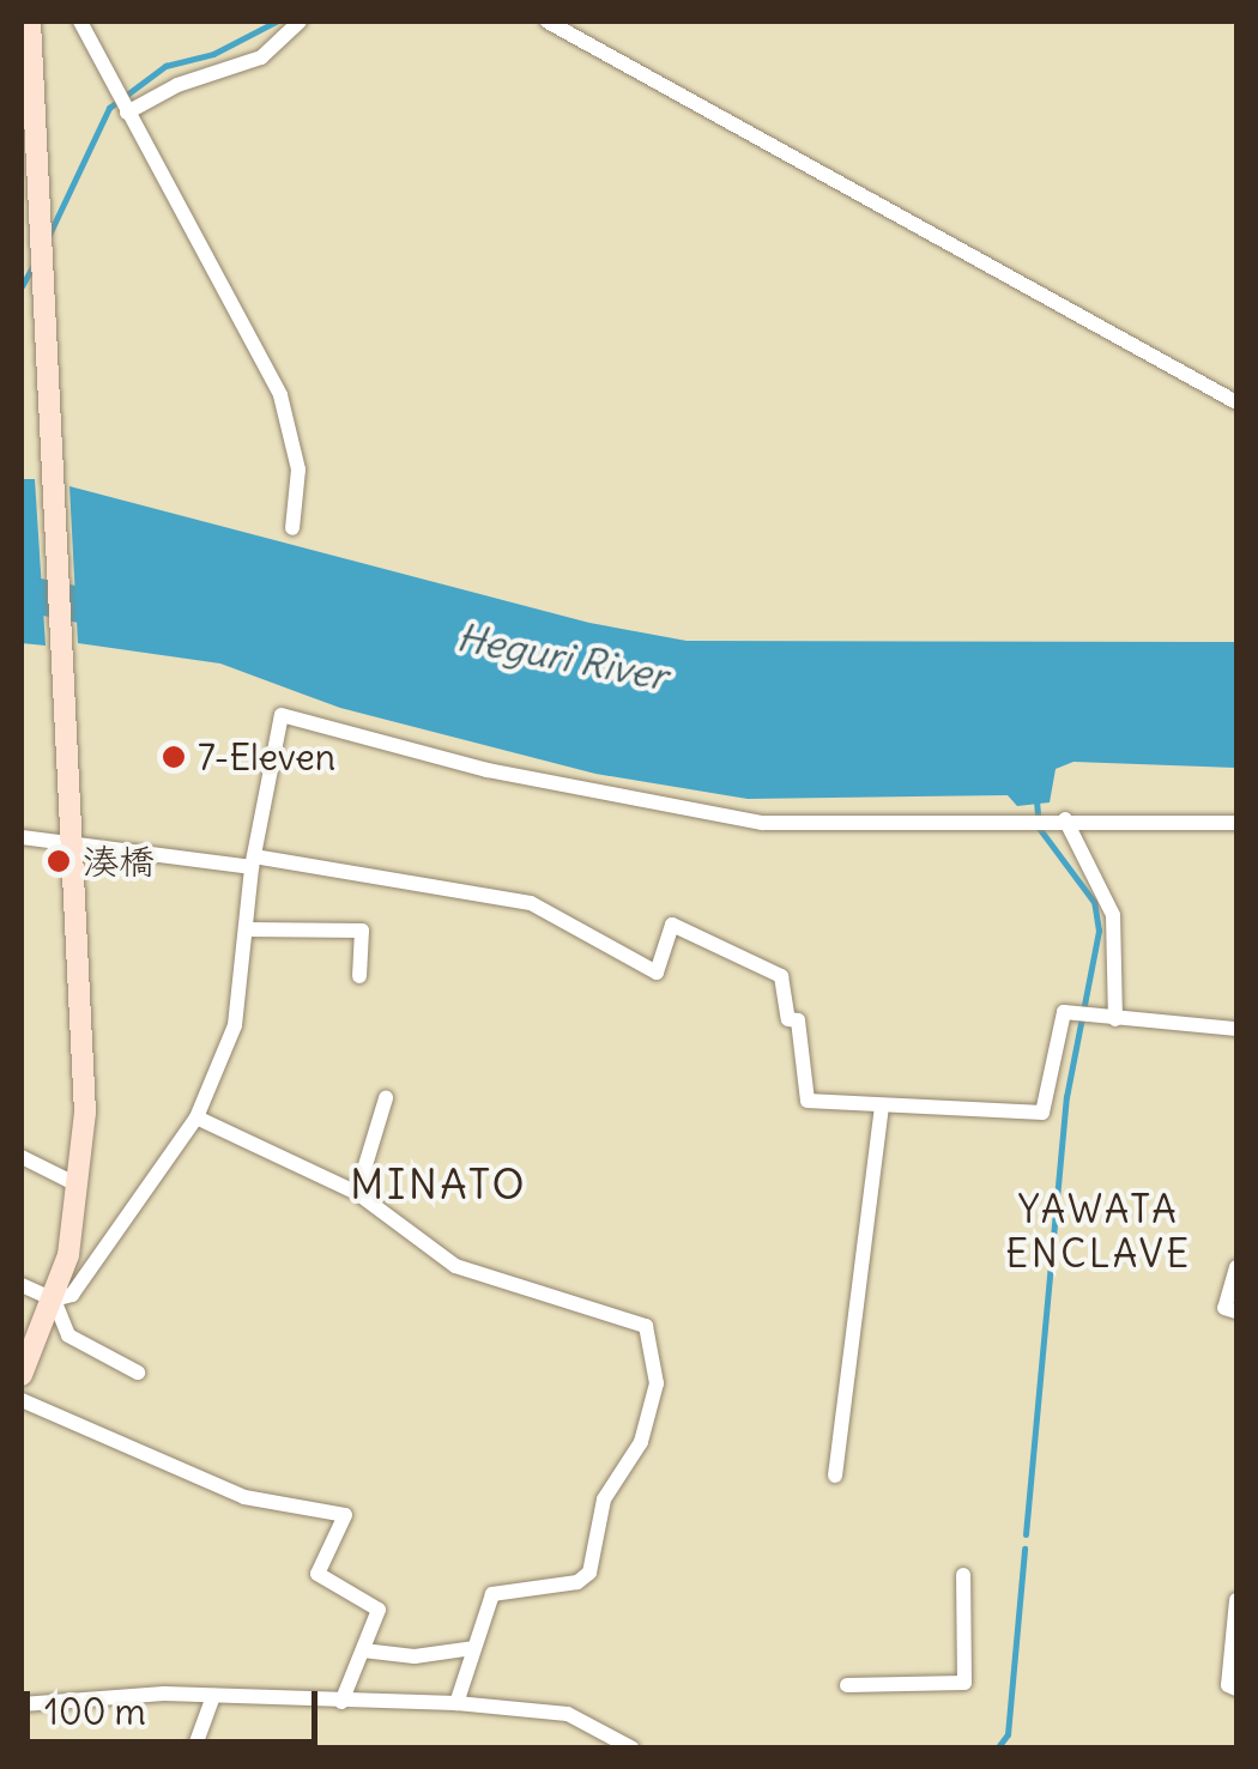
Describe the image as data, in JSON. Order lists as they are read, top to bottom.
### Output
{
  "districts": ["MINATO", "YAWATA ENCLAVE"],
  "water": ["Heguri River"],
  "places": ["7-Eleven", "湊橋"],
  "scale_bar": "100 m"
}
